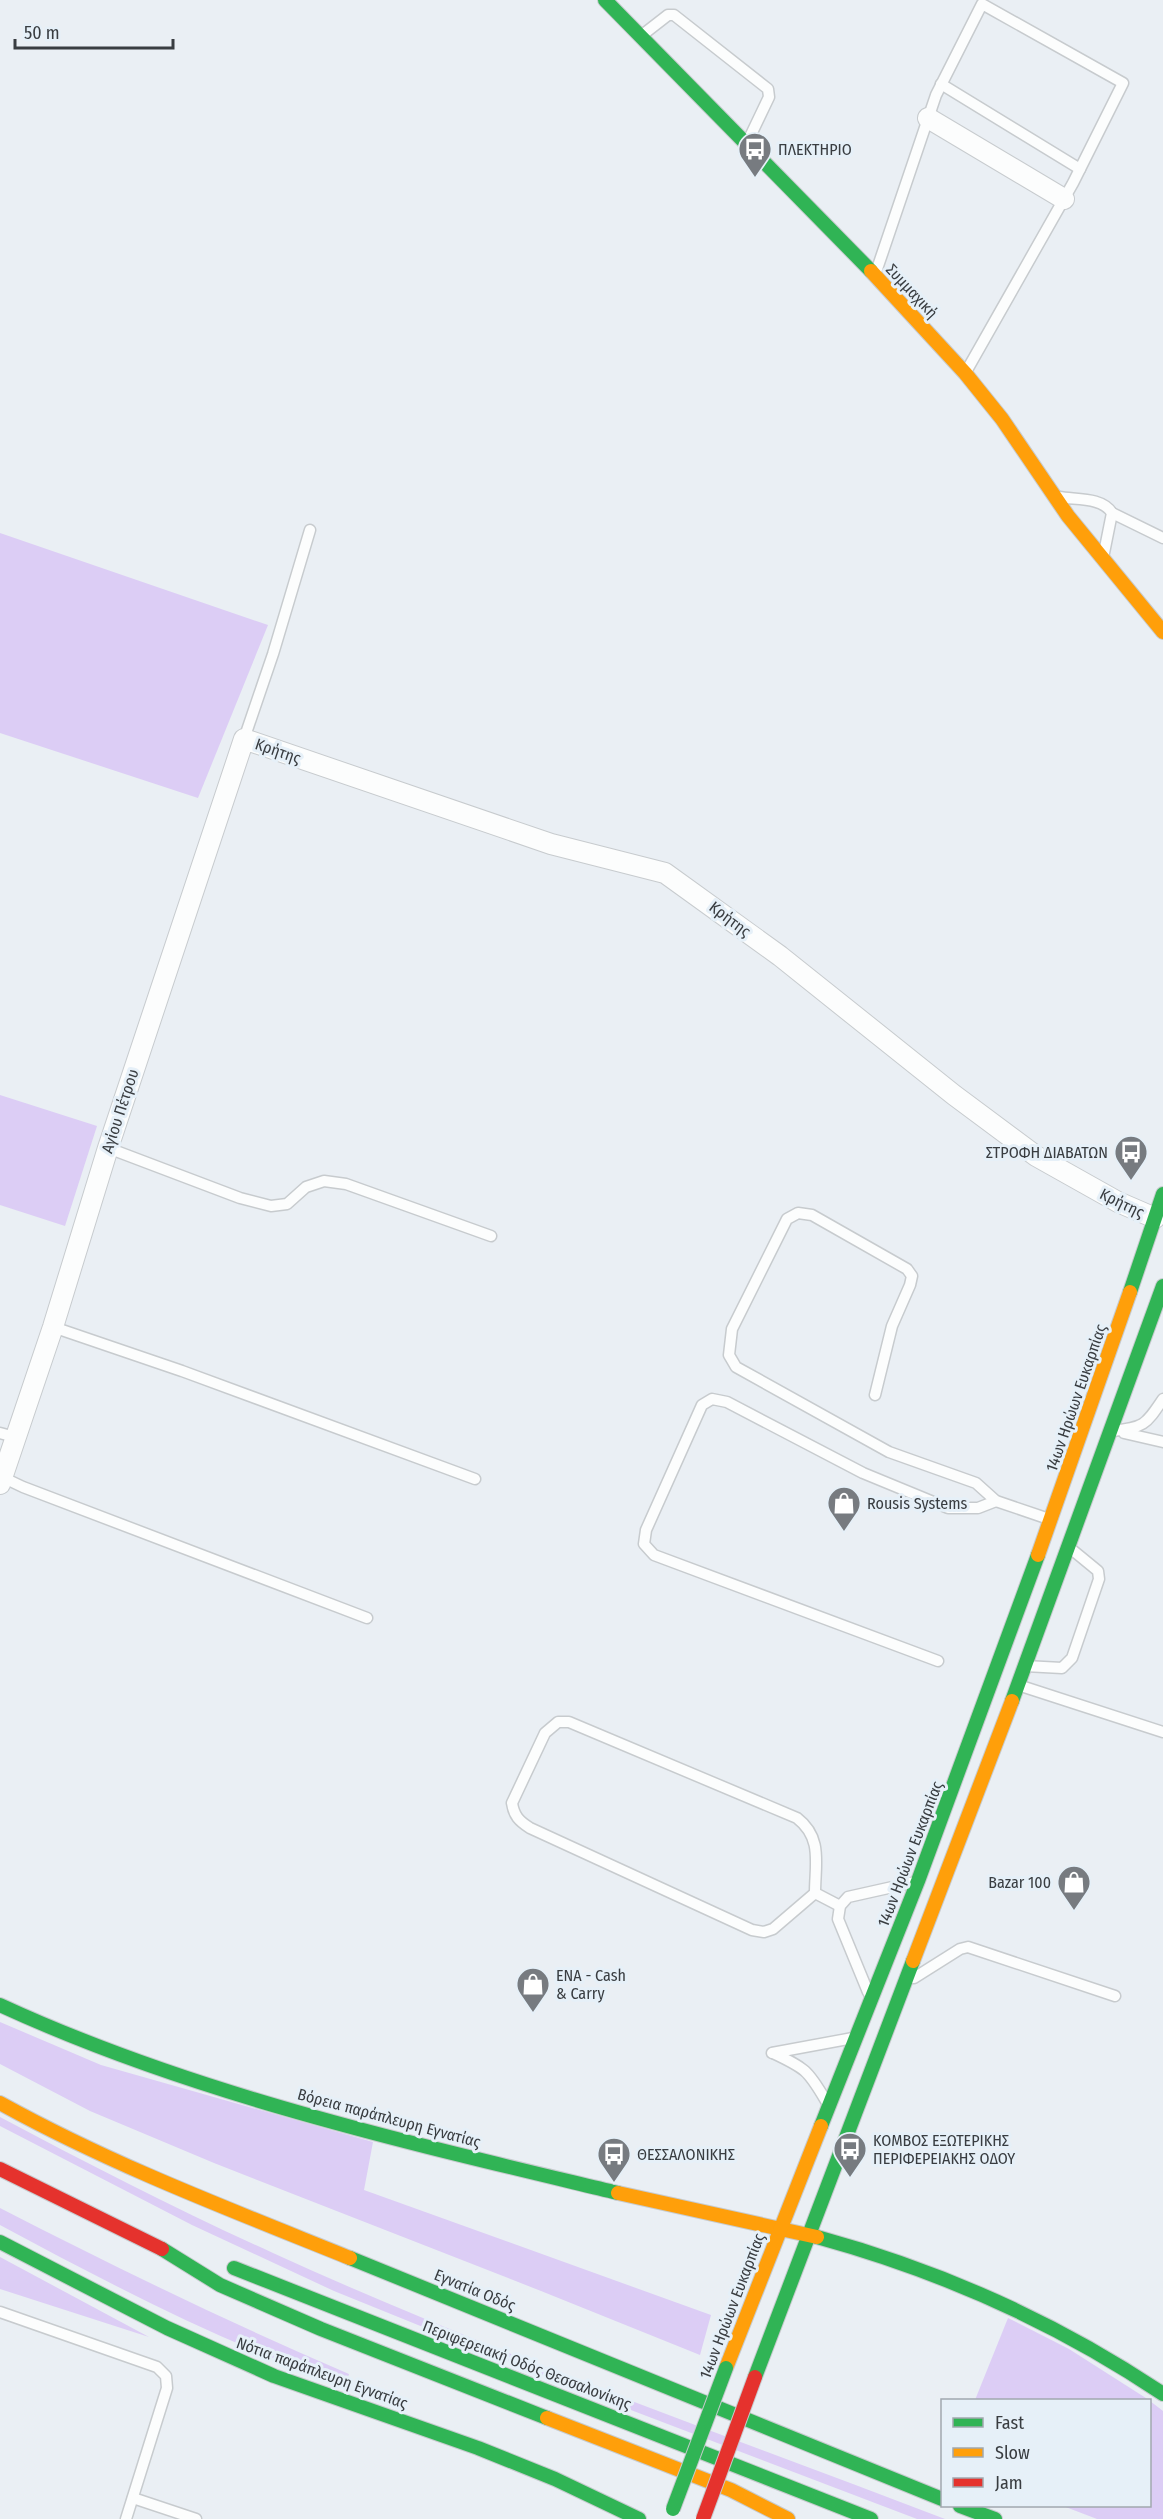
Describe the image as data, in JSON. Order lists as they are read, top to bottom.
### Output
{
  "streets": {
    "main road": [
      "Συμμαχική",
      "14ων Ηρώων Ευκαρπίας",
      "Βόρεια παράπλευρη Εγνατίας",
      "Εγνατία Οδός",
      "Περιφερειακή Οδός Θεσσαλονίκης",
      "Νότια παράπλευρη Εγνατίας"
    ],
    "street": ["Κρήτης", "Αγίου Πέτρου"]
  },
  "crossings": [
    ["Κρήτης", "Αγίου Πέτρου"],
    ["Κρήτης", "14ων Ηρώων Ευκαρπίας"],
    ["14ων Ηρώων Ευκαρπίας", "Βόρεια παράπλευρη Εγνατίας"]
  ],
  "places": {
    "bus stop": [
      "ΠΛΕΚΤΗΡΙΟ",
      "ΣΤΡΟΦΗ ΔΙΑΒΑΤΩΝ",
      "ΚΟΜΒΟΣ ΕΞΩΤΕΡΙΚΗΣ ΠΕΡΙΦΕΡΕΙΑΚΗΣ ΟΔΟΥ",
      "ΘΕΣΣΑΛΟΝΙΚΗΣ"
    ],
    "shop": ["Rousis Systems", "Bazar 100", "ENA - Cash & Carry"]
  },
  "legend": ["Fast", "Slow", "Jam"],
  "scale_bar": "50 m"
}
